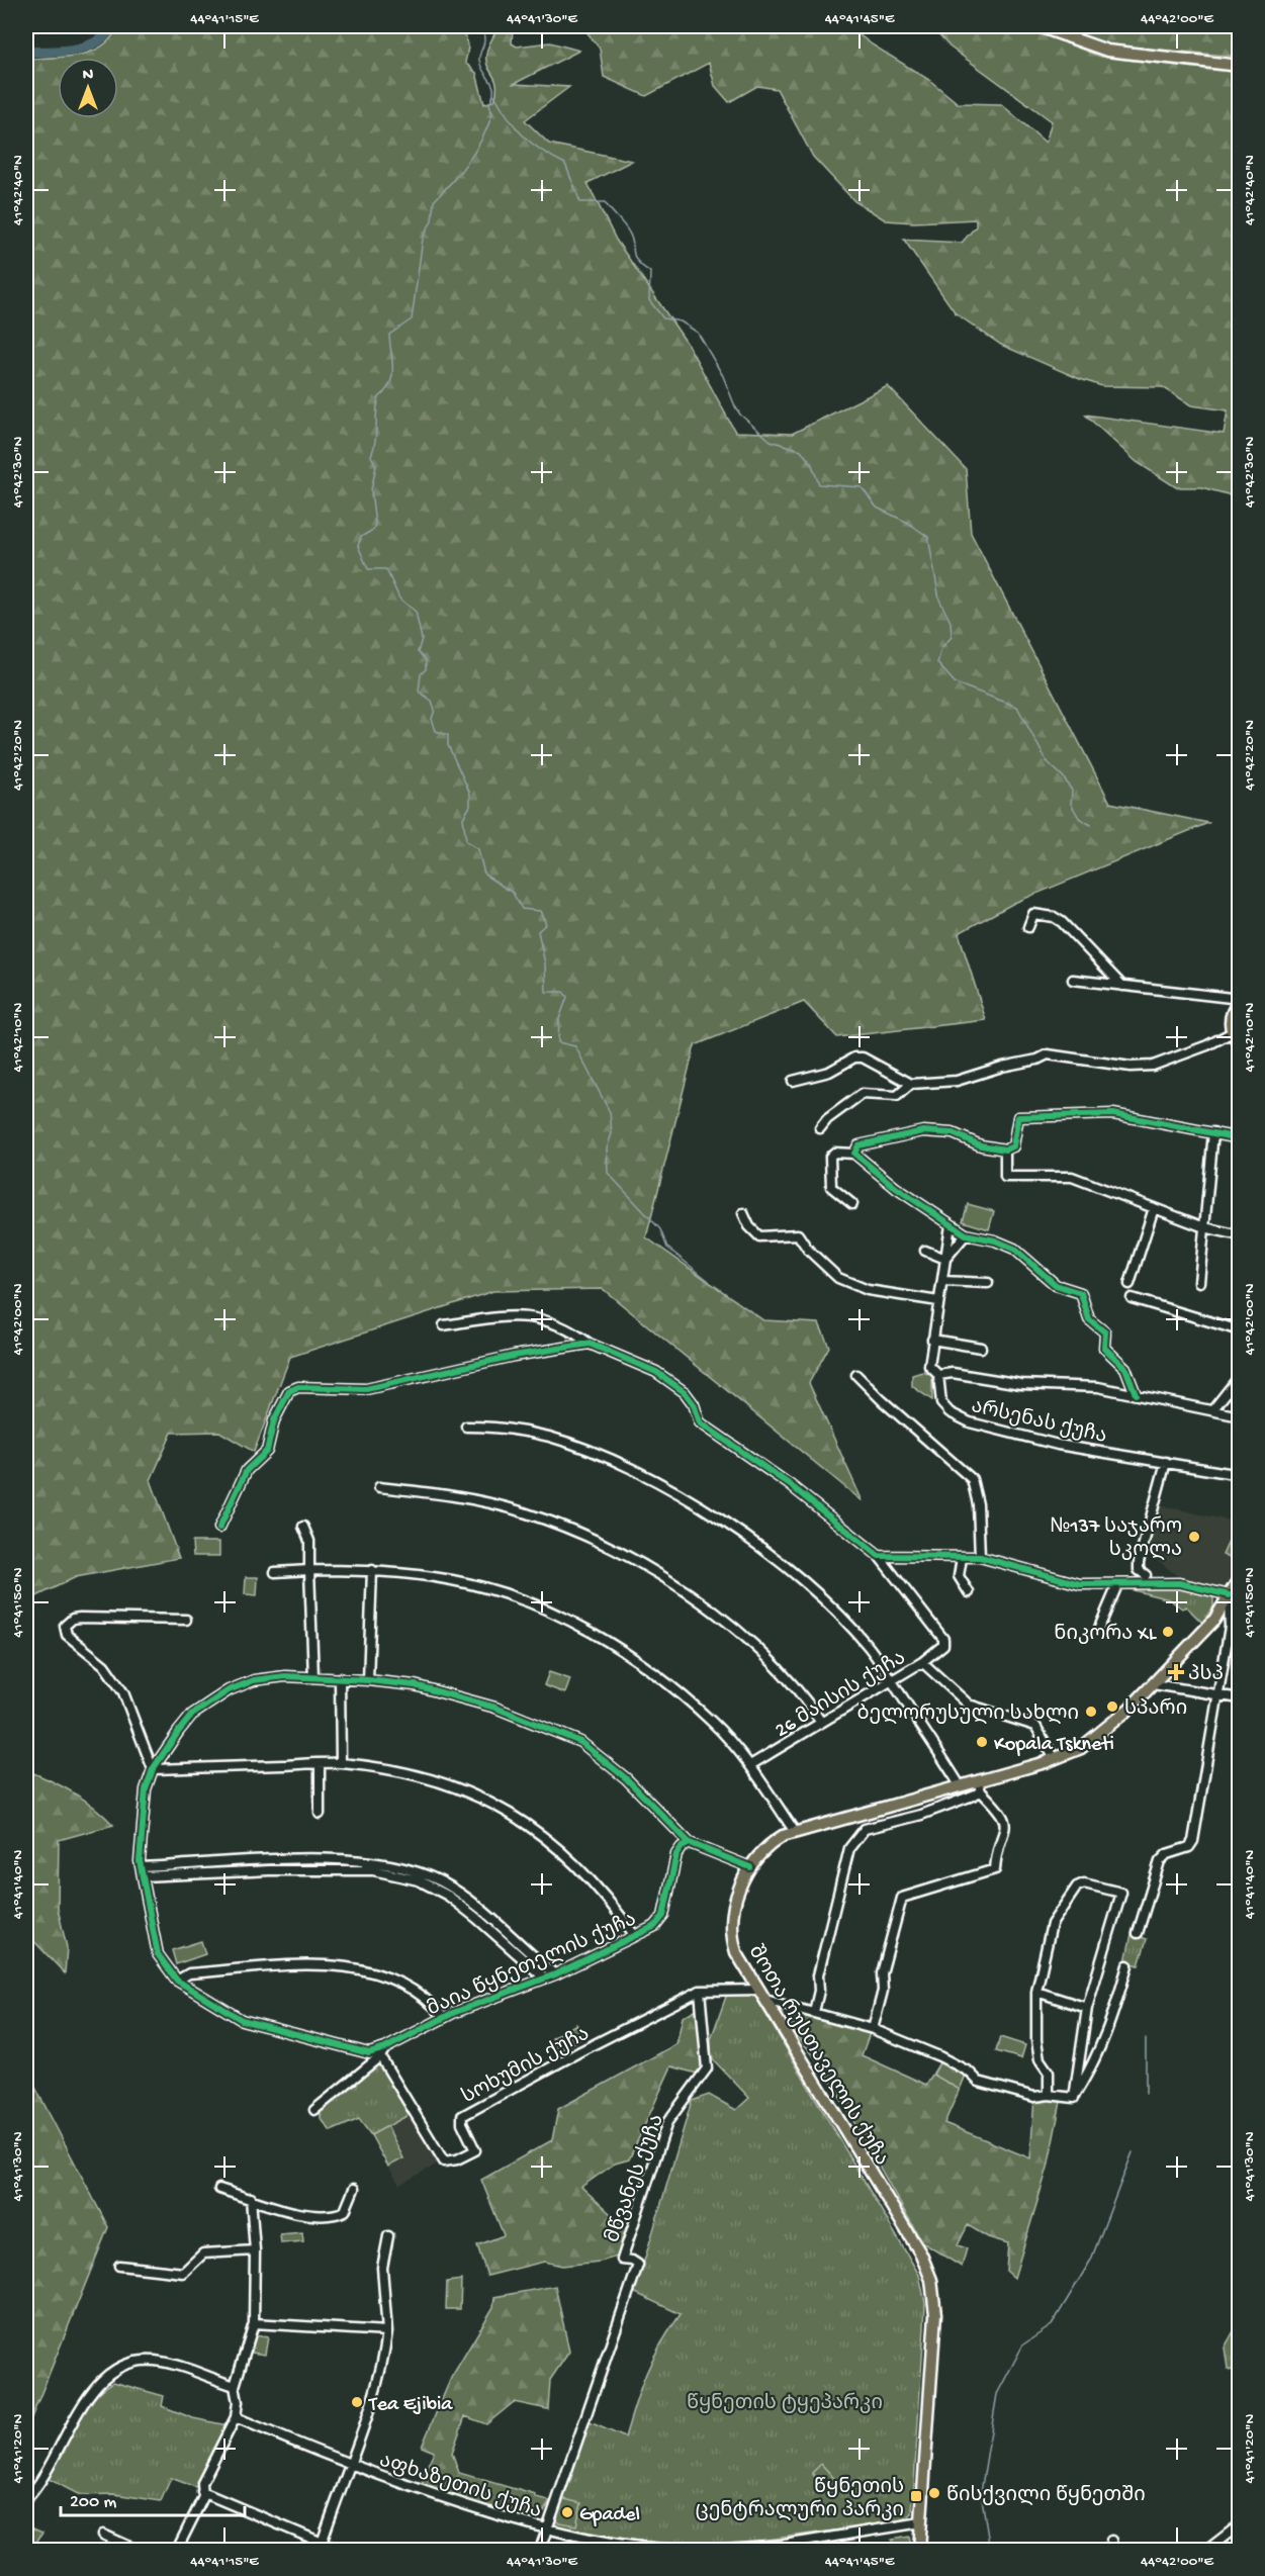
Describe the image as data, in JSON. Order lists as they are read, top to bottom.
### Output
{
  "streets": {
    "main road": ["შოთა რუსთაველის ქუჩა"],
    "street": [
      "არსენას ქუჩა",
      "26 მაისის ქუჩა",
      "მაია წყნეთელის ქუჩა",
      "სოხუმის ქუჩა",
      "მწვანეს ქუჩა",
      "აფხაზეთის ქუჩა"
    ]
  },
  "crossings": [
    ["26 მაისის ქუჩა", "შოთა რუსთაველის ქუჩა"],
    ["შოთა რუსთაველის ქუჩა", "სოხუმის ქუჩა"],
    ["სოხუმის ქუჩა", "მწვანეს ქუჩა"],
    ["მწვანეს ქუჩა", "აფხაზეთის ქუჩა"]
  ],
  "parks": ["წყნეთის ტყეპარკი"],
  "places": {
    "other": [
      "№137 საჯარო სკოლა",
      "ნიკორა XL",
      "სპარი",
      "ბელორუსული სახლი",
      "Kopala Tskneti",
      "Tea Ejibia",
      "წისქვილი წყნეთში",
      "Gpadel"
    ],
    "health": ["პსპ"],
    "transit": ["წყნეთის ცენტრალური პარკი"]
  },
  "scale_bar": "200 m",
  "north": "top",
  "coordinates": [
    "44°41'15\"E",
    "44°41'30\"E",
    "44°41'45\"E",
    "44°42'00\"E",
    "41°42'40\"N",
    "41°42'30\"N",
    "41°42'20\"N",
    "41°42'10\"N",
    "41°42'00\"N",
    "41°41'50\"N",
    "41°41'40\"N",
    "41°41'30\"N",
    "41°41'20\"N"
  ]
}
